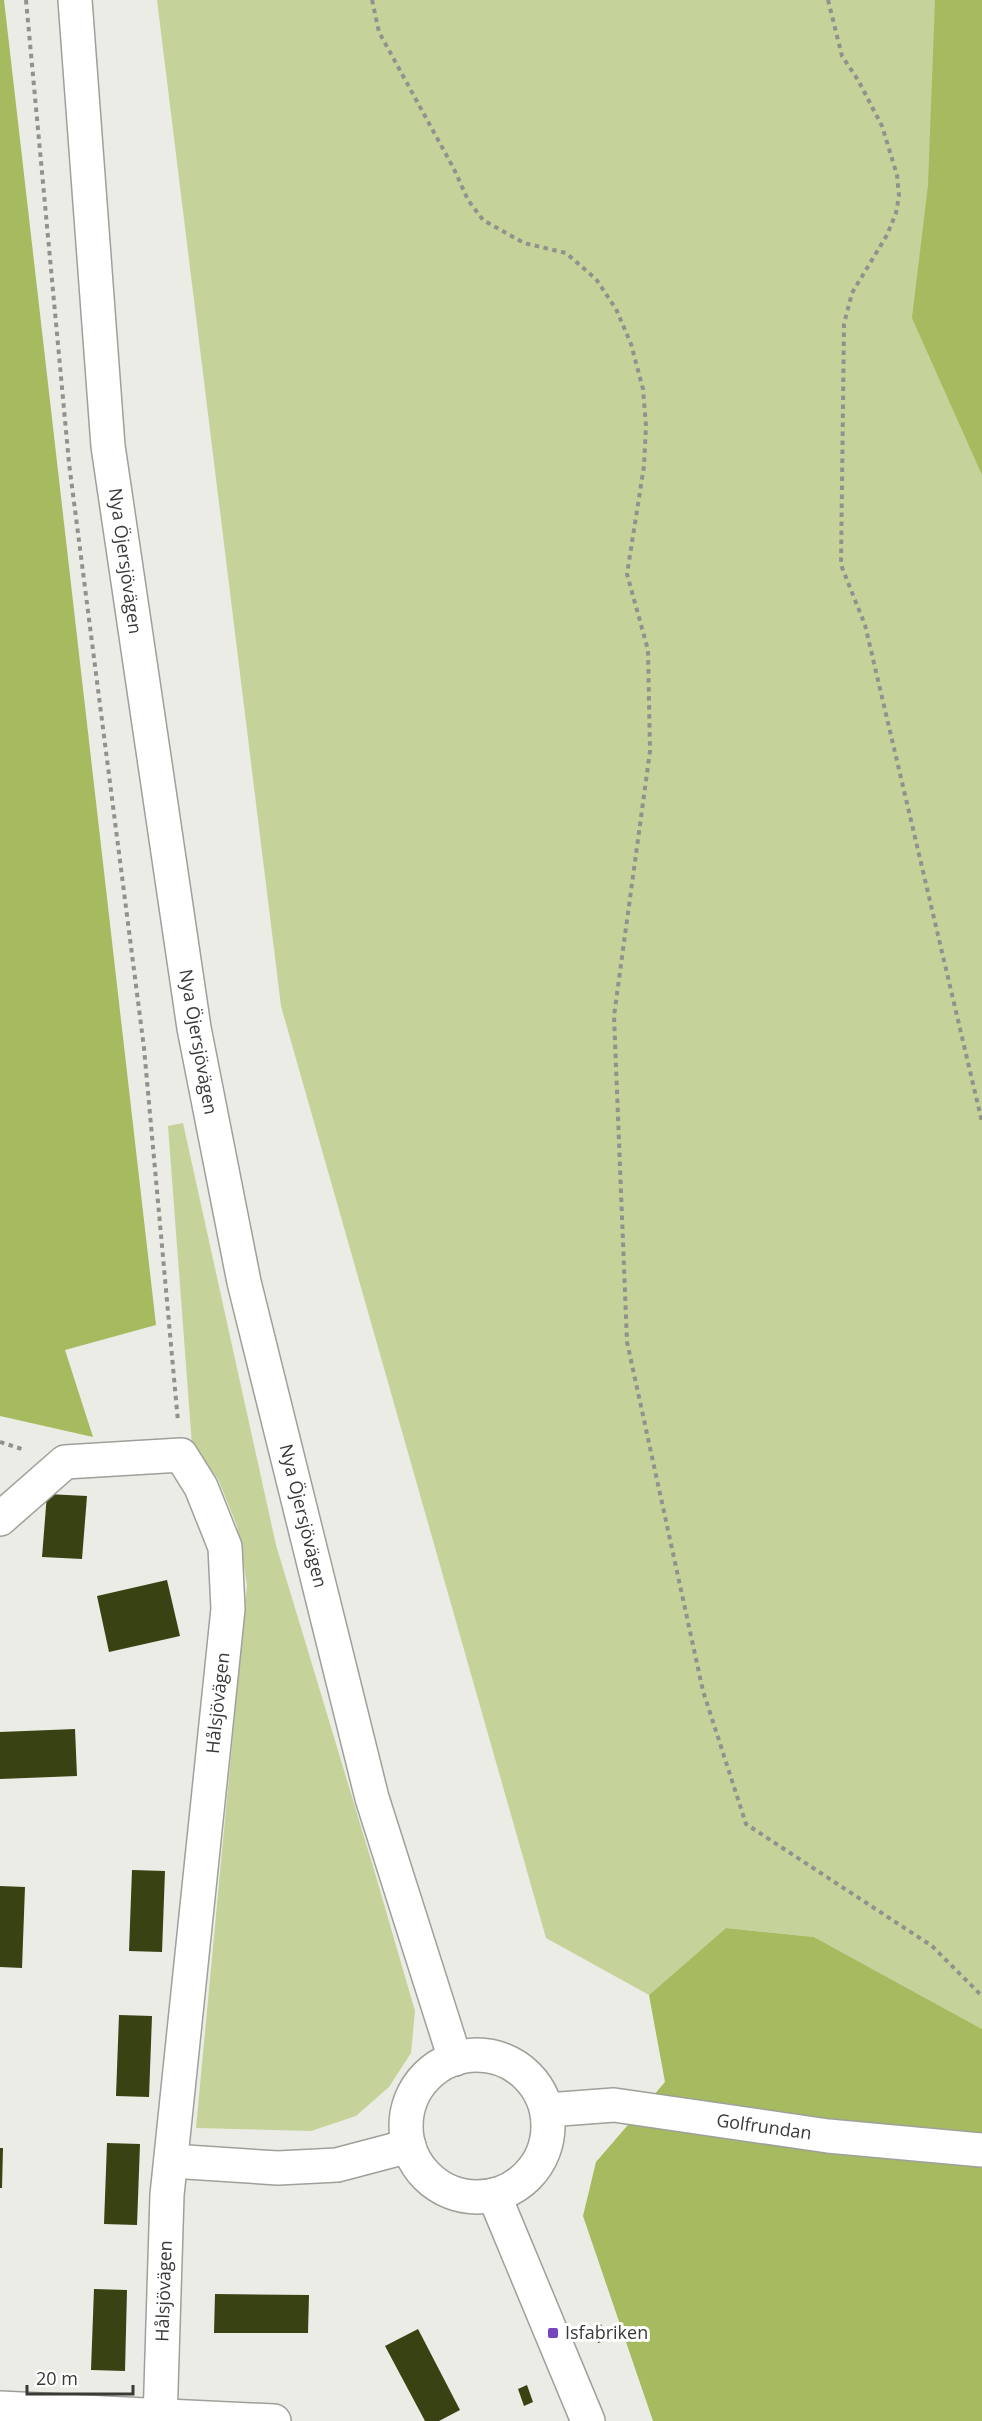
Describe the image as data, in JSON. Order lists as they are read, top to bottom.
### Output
{
  "streets": {
    "street": ["Nya Öjersjövägen", "Hålsjövägen", "Golfrundan"]
  },
  "crossings": [
    ["Nya Öjersjövägen", "Golfrundan"]
  ],
  "places": {
    "transit": ["Isfabriken"]
  },
  "scale_bar": "20 m"
}
